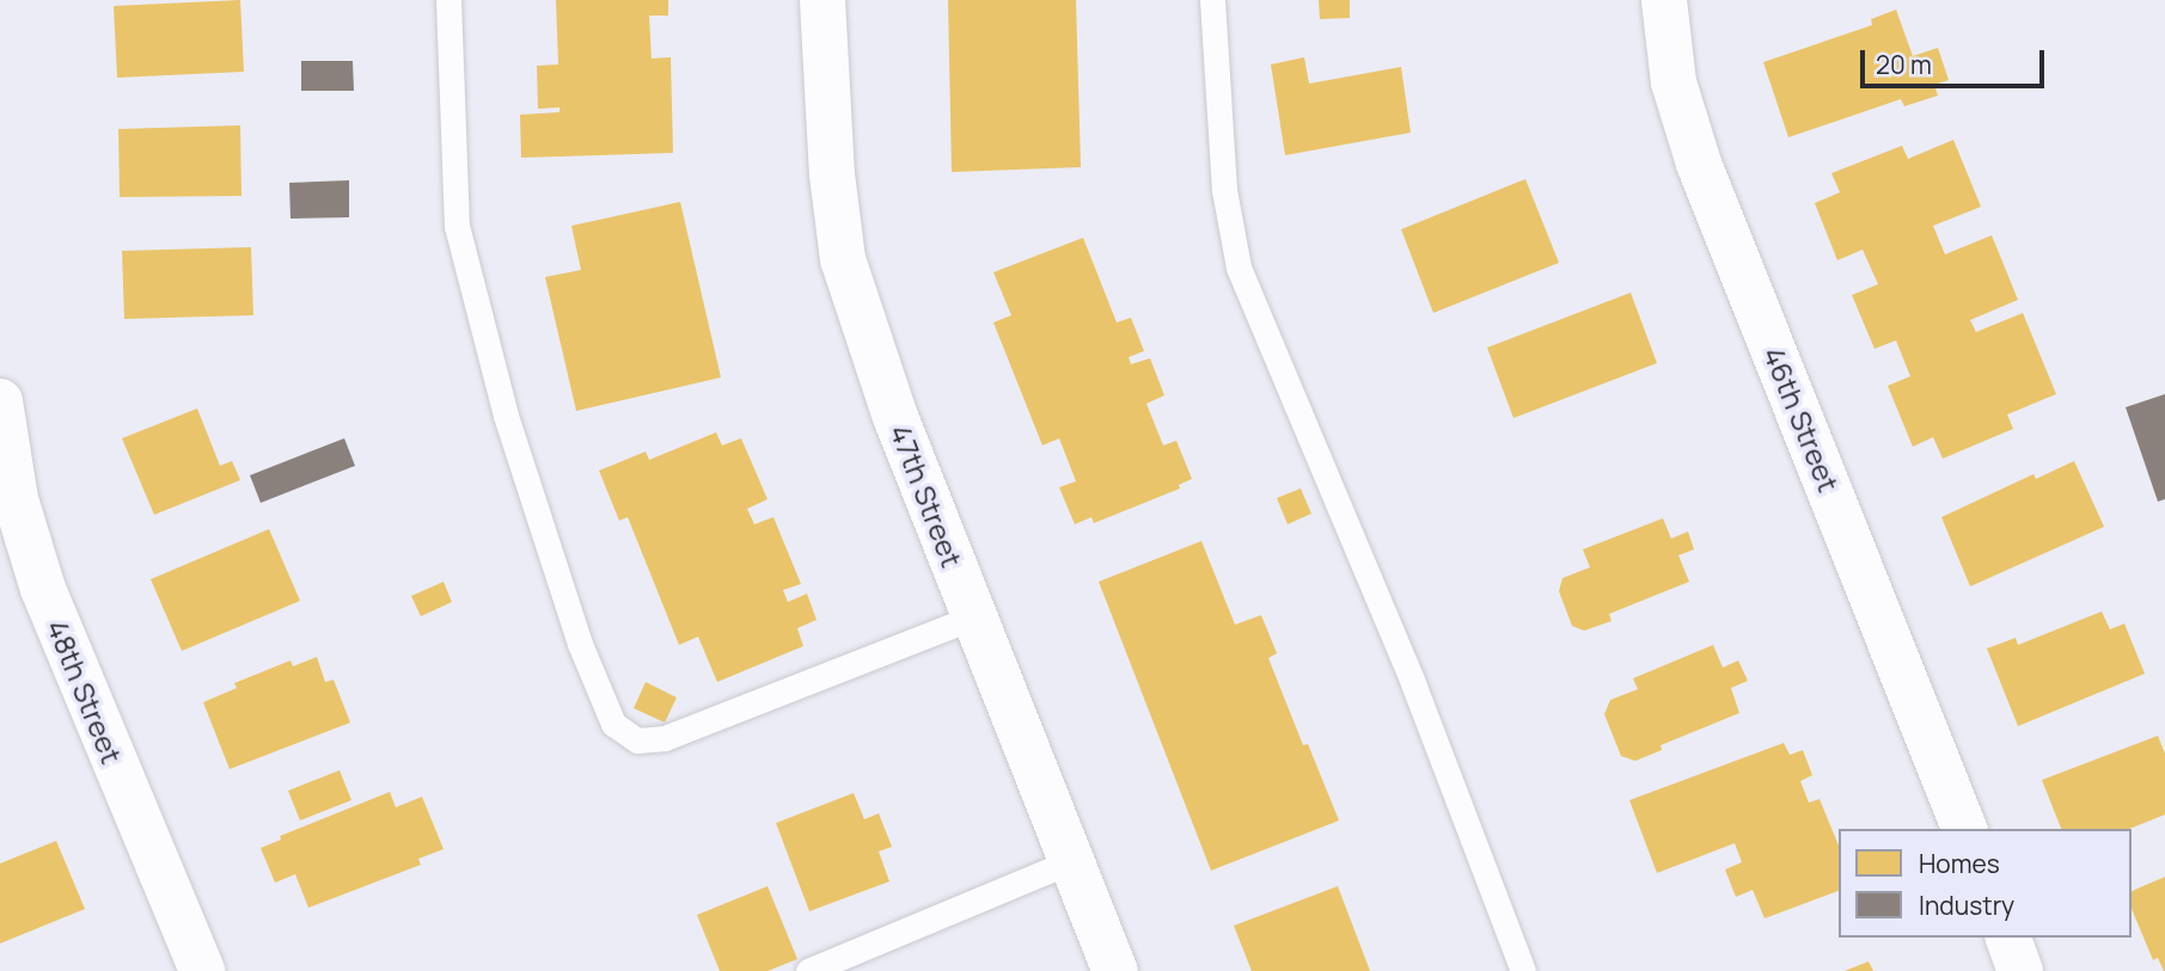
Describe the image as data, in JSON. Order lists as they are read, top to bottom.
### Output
{
  "streets": {
    "street": ["46th Street", "47th Street", "48th Street"]
  },
  "legend": ["Homes", "Industry"],
  "scale_bar": "20 m"
}
